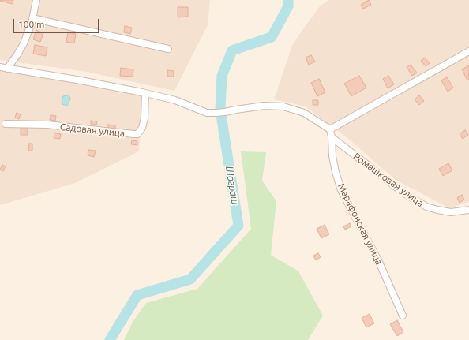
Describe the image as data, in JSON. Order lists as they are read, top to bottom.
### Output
{
  "streets": {
    "street": ["Садовая улица", "Ромашковая улица", "Марафонская улица"]
  },
  "crossings": [
    ["Ромашковая улица", "Марафонская улица"]
  ],
  "water": ["Шограш"],
  "scale_bar": "100 m"
}
